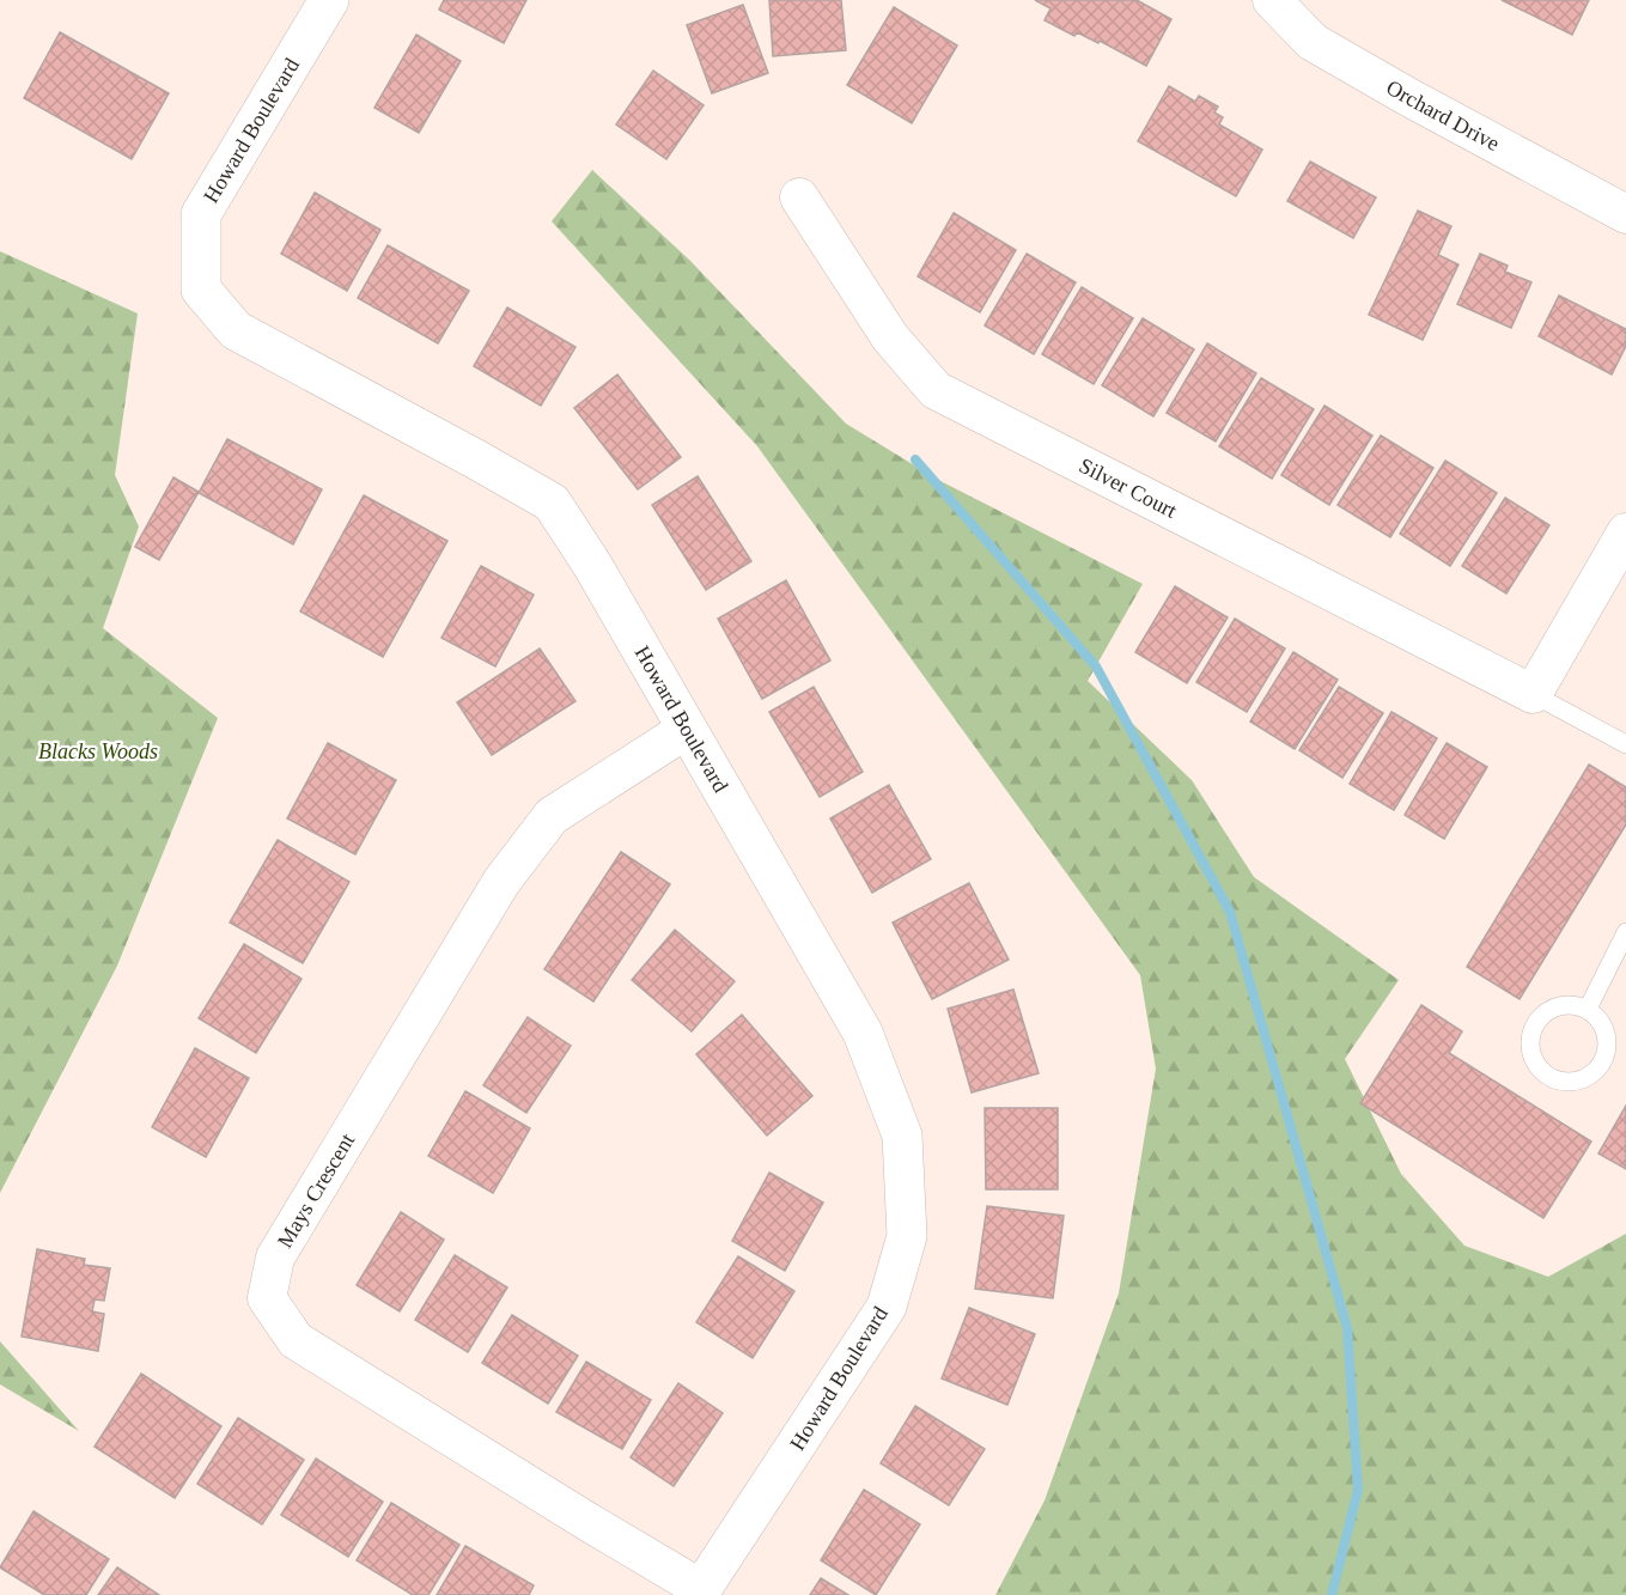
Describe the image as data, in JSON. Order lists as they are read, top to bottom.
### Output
{
  "streets": {
    "street": [
      "Orchard Drive",
      "Howard Boulevard",
      "Silver Court",
      "Mays Crescent"
    ]
  },
  "crossings": [
    ["Howard Boulevard", "Mays Crescent"]
  ],
  "parks": ["Blacks Woods"]
}
